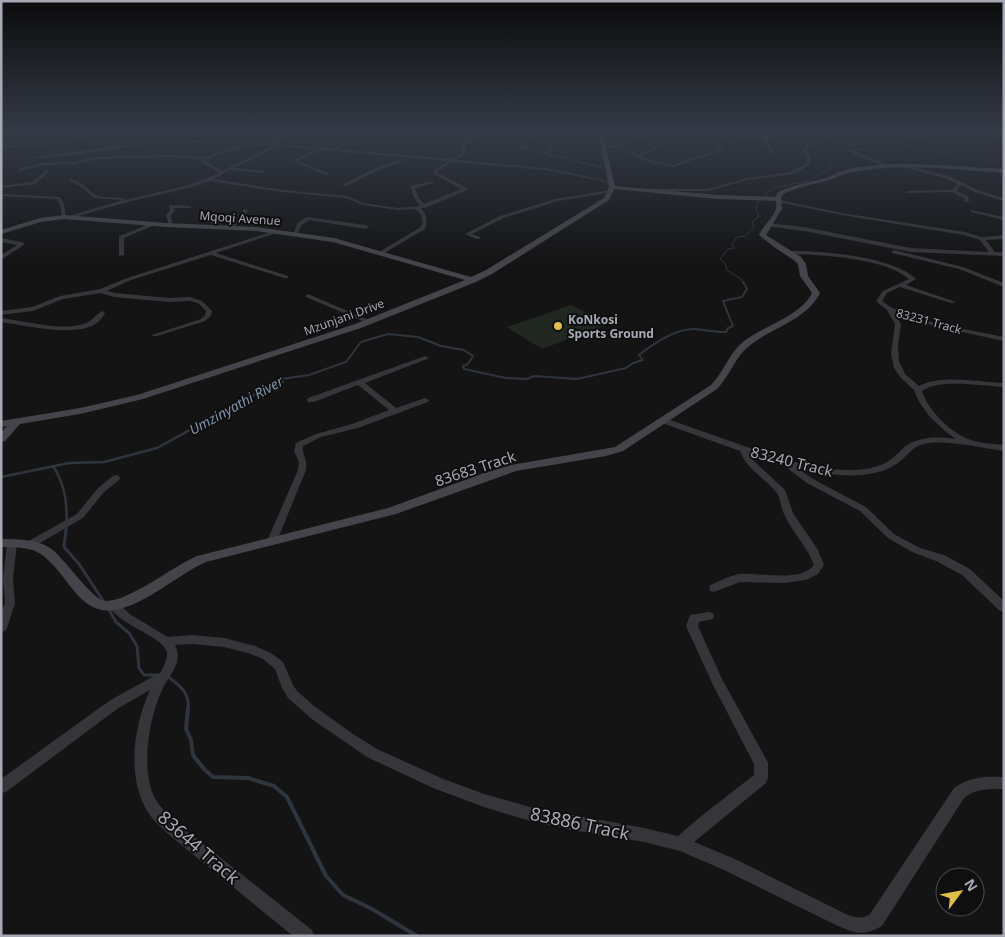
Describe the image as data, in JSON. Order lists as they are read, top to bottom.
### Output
{
  "streets": {
    "street": [
      "Mqoqi Avenue",
      "Mzunjani Drive",
      "83231 Track",
      "83240 Track",
      "83683 Track",
      "83886 Track",
      "83644 Track"
    ]
  },
  "crossings": [
    ["Mqoqi Avenue", "Mzunjani Drive"],
    ["83231 Track", "83683 Track"],
    ["83240 Track", "83683 Track"],
    ["83886 Track", "83644 Track"]
  ],
  "water": ["Umzinyathi River"],
  "places": ["KoNkosi Sports Ground"],
  "north": "top right"
}
